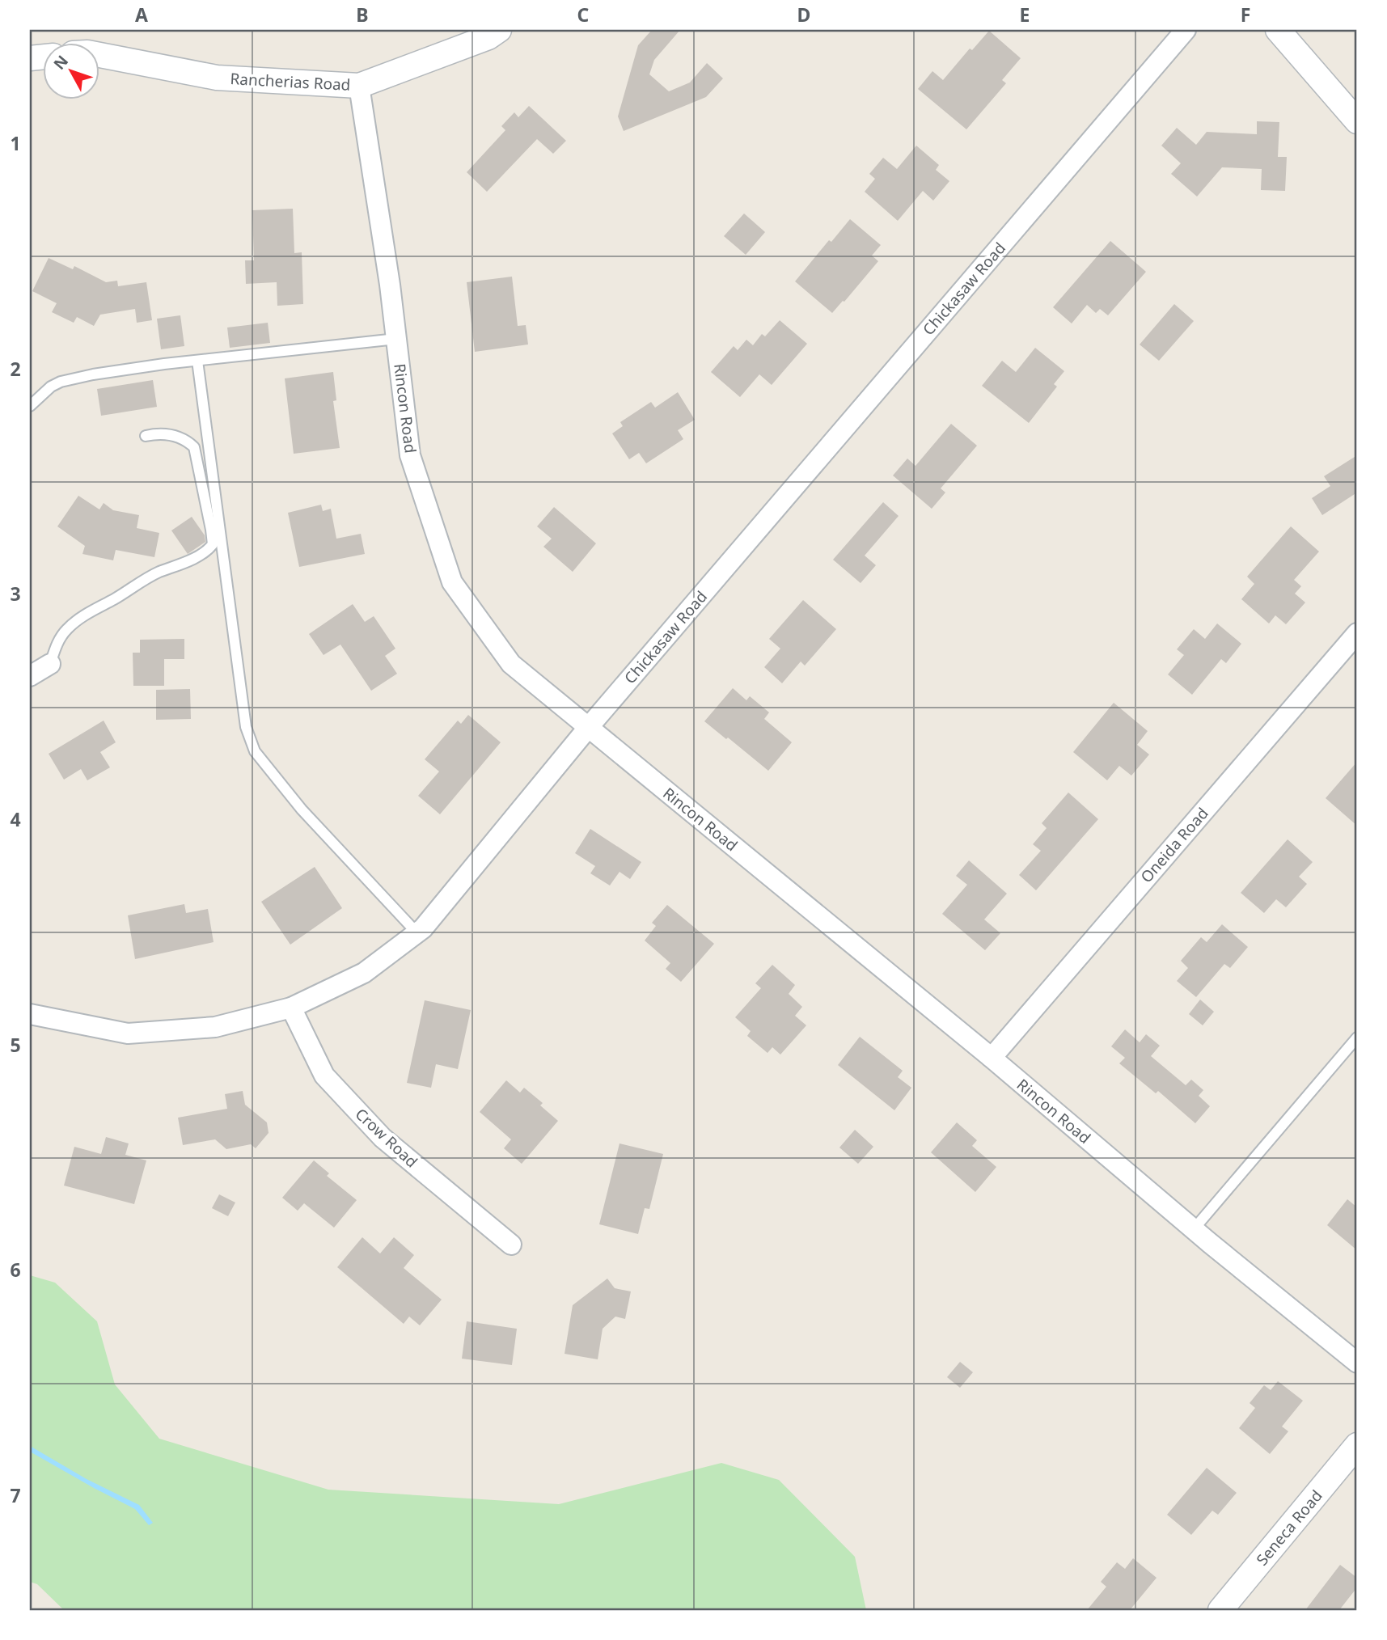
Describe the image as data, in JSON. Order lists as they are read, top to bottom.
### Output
{
  "streets": {
    "street": [
      "Rancherias Road",
      "Chickasaw Road",
      "Rincon Road",
      "Oneida Road",
      "Crow Road",
      "Seneca Road"
    ]
  },
  "crossings": [
    ["Rancherias Road", "Rincon Road"],
    ["Chickasaw Road", "Rincon Road"],
    ["Chickasaw Road", "Crow Road"],
    ["Rincon Road", "Oneida Road"]
  ],
  "north": "top left",
  "grid": {
    "columns": [
      "A",
      "B",
      "C",
      "D",
      "E",
      "F"
    ],
    "rows": [
      "1",
      "2",
      "3",
      "4",
      "5",
      "6",
      "7"
    ]
  }
}
